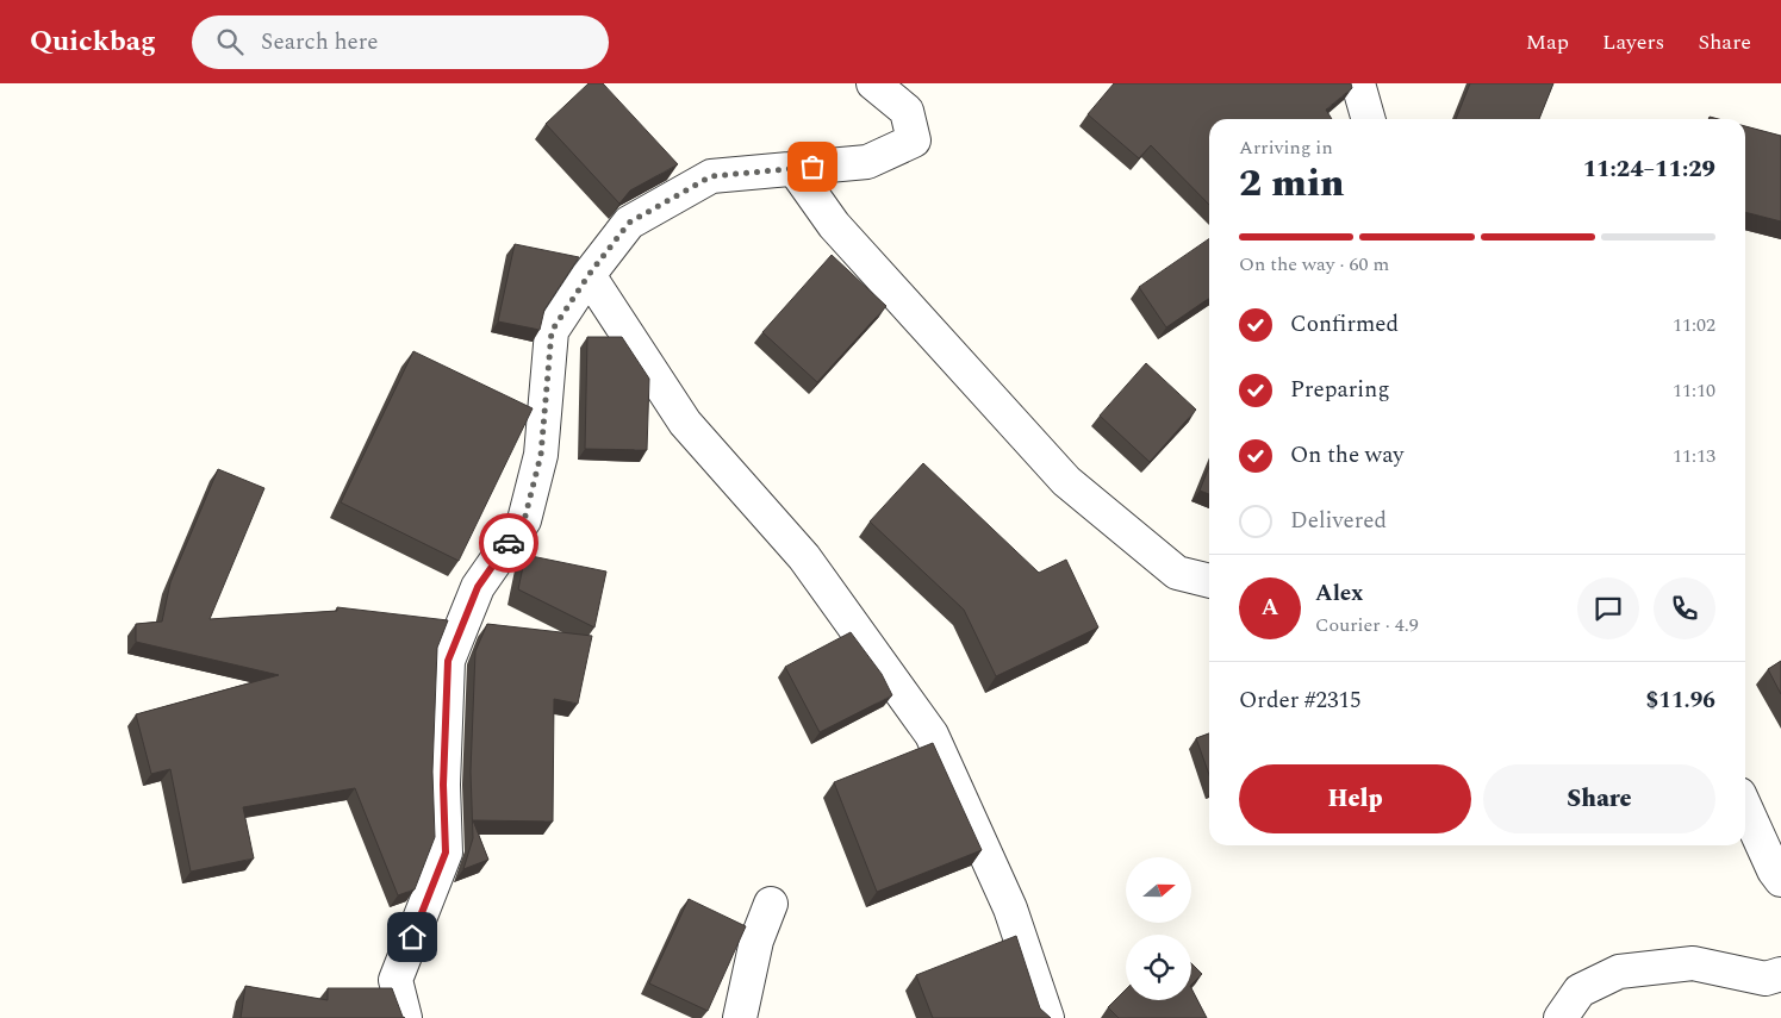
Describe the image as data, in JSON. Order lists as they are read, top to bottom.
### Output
{
  "north": "right",
  "page": {
    "header": "Quickbag",
    "search": "Search here",
    "nav": ["Map", "Layers", "Share"],
    "heading": ["2 min", "Arriving in", "11:24–11:29"],
    "panel": [
      "Alex",
      "Courier · 4.9",
      "Order #2315",
      "$11.96"
    ],
    "bar": "On the way · 60 m",
    "list": [
      ["Confirmed", "11:02"],
      ["Preparing", "11:10"],
      ["On the way", "11:13"],
      "Delivered"
    ],
    "round": "A",
    "buttons": ["Help", "Share"]
  }
}
